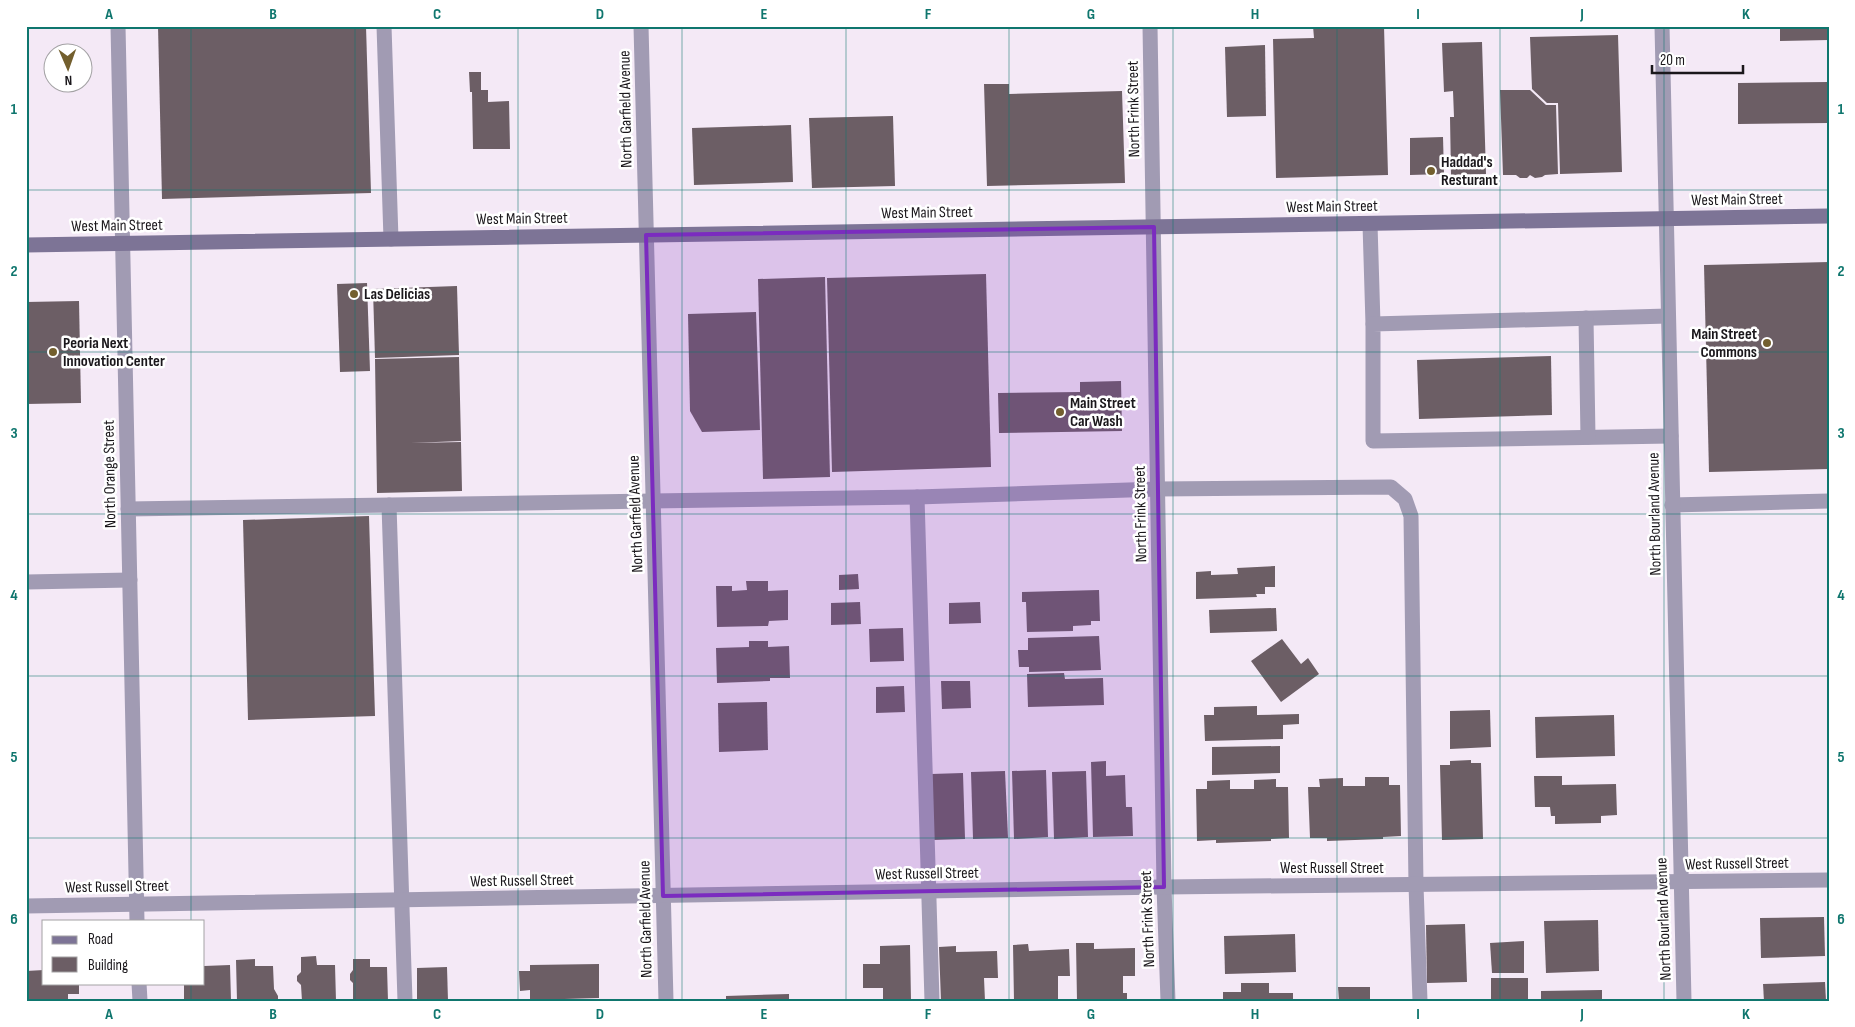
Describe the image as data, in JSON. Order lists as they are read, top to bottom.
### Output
{
  "streets": {
    "main road": ["West Main Street"],
    "street": [
      "North Garfield Avenue",
      "North Frink Street",
      "North Orange Street",
      "North Bourland Avenue",
      "West Russell Street"
    ]
  },
  "crossings": [
    ["North Garfield Avenue", "West Main Street"],
    ["North Garfield Avenue", "West Russell Street"],
    ["North Frink Street", "West Main Street"],
    ["North Frink Street", "West Russell Street"],
    ["West Main Street", "North Orange Street"],
    ["West Main Street", "North Bourland Avenue"],
    ["North Orange Street", "West Russell Street"],
    ["North Bourland Avenue", "West Russell Street"]
  ],
  "places": [
    "Haddad's Resturant",
    "Las Delicias",
    "Main Street Commons",
    "Peoria Next Innovation Center",
    "Main Street Car Wash"
  ],
  "legend": ["Road", "Building"],
  "scale_bar": "20 m",
  "north": "bottom",
  "grid": {
    "columns": [
      "A",
      "B",
      "C",
      "D",
      "E",
      "F",
      "G",
      "H",
      "I",
      "J",
      "K"
    ],
    "rows": [
      "1",
      "2",
      "3",
      "4",
      "5",
      "6"
    ]
  }
}
